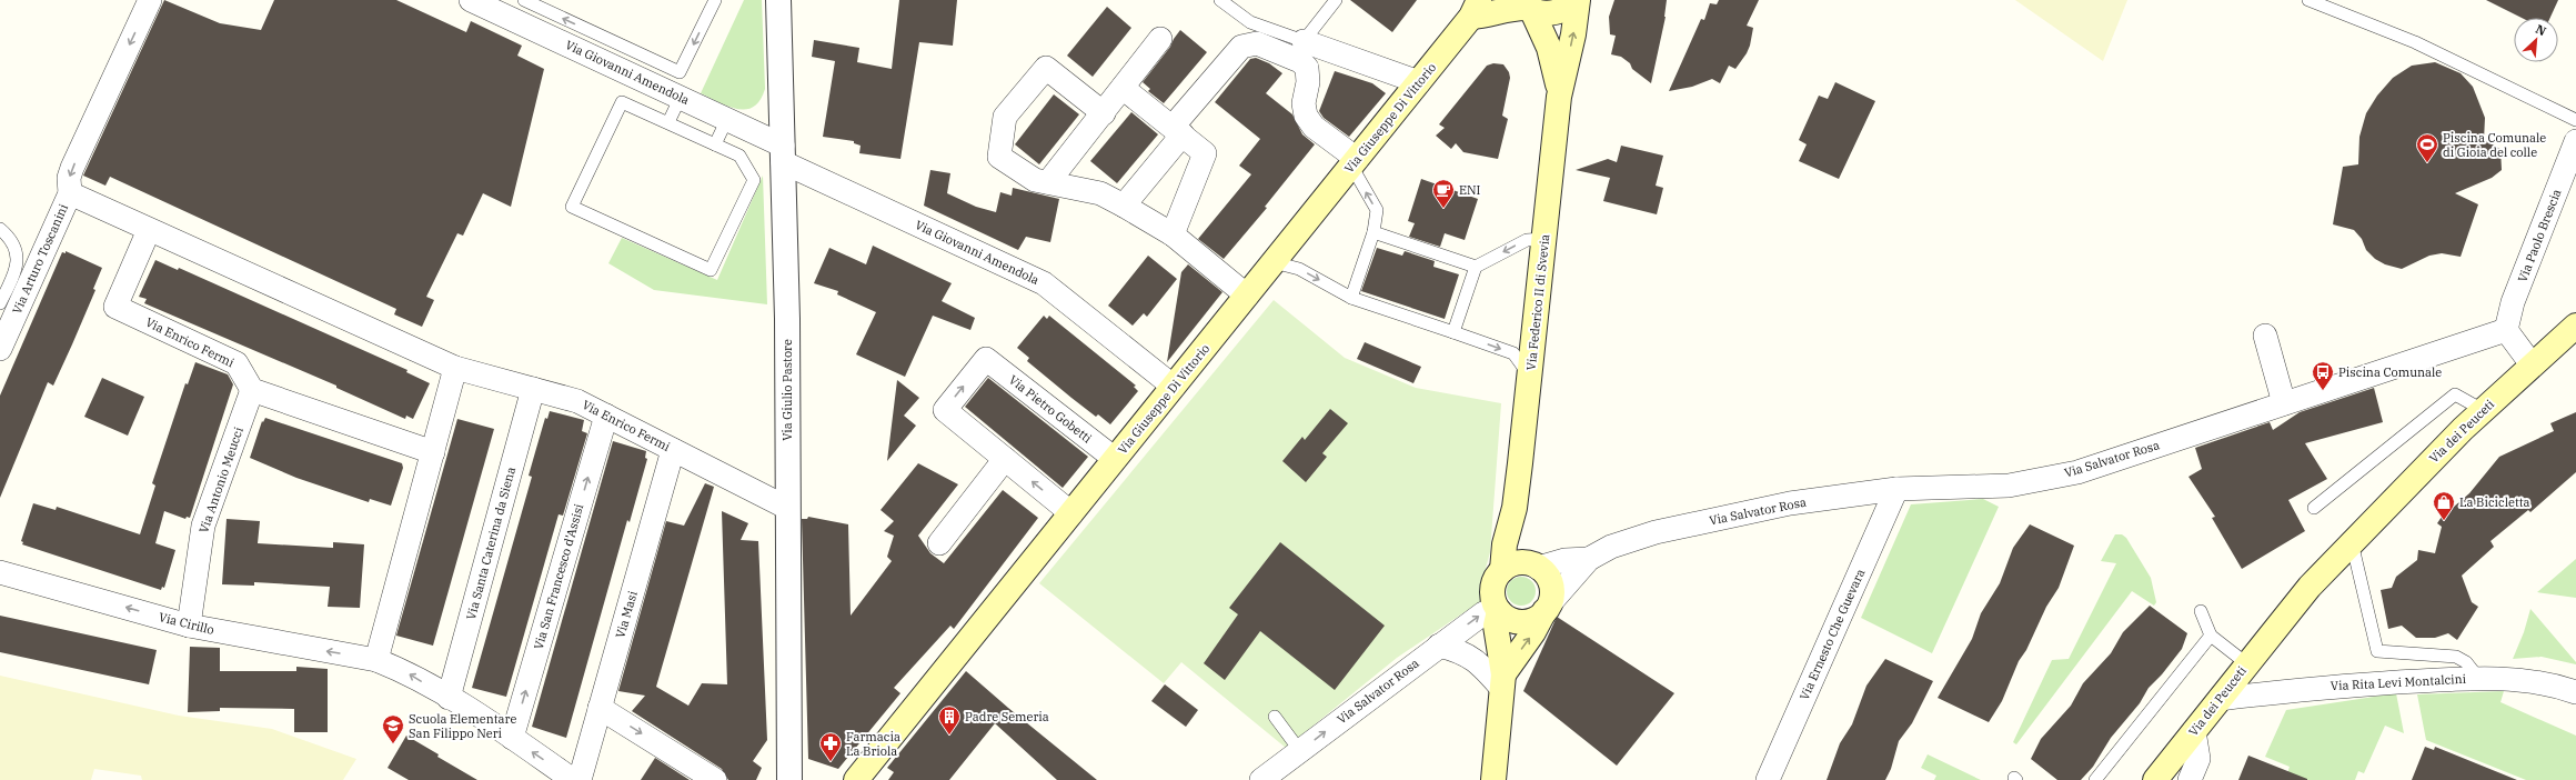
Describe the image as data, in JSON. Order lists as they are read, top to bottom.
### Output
{
  "streets": {
    "main road": ["Via Giuseppe Di Vittorio", "Via Federico II di Svevia", "Via dei Peuceti"],
    "street": [
      "Via Giovanni Amendola",
      "Via Paolo Brescia",
      "Via Arturo Toscanini",
      "Via Enrico Fermi",
      "Via Giulio Pastore",
      "Via Pietro Gobetti",
      "Via Salvator Rosa",
      "Via Antonio Meucci",
      "Via Santa Caterina da Siena",
      "Via San Francesco d'Assisi",
      "Via Masi",
      "Via Cirillo",
      "Via Ernesto Che Guevara",
      "Via Rita Levi Montalcini"
    ]
  },
  "crossings": [
    ["Via Giovanni Amendola", "Via Giuseppe Di Vittorio"],
    ["Via Giovanni Amendola", "Via Giulio Pastore"],
    ["Via Giuseppe Di Vittorio", "Via Pietro Gobetti"],
    ["Via Paolo Brescia", "Via Salvator Rosa"],
    ["Via Arturo Toscanini", "Via Enrico Fermi"],
    ["Via Enrico Fermi", "Via Giulio Pastore"],
    ["Via Enrico Fermi", "Via Antonio Meucci"],
    ["Via Enrico Fermi", "Via Santa Caterina da Siena"],
    ["Via Enrico Fermi", "Via San Francesco d'Assisi"],
    ["Via Enrico Fermi", "Via Masi"],
    ["Via dei Peuceti", "Via Rita Levi Montalcini"],
    ["Via Salvator Rosa", "Via Ernesto Che Guevara"],
    ["Via Antonio Meucci", "Via Cirillo"],
    ["Via Santa Caterina da Siena", "Via Cirillo"],
    ["Via San Francesco d'Assisi", "Via Cirillo"]
  ],
  "one_way": ["Via Cirillo"],
  "places": {
    "sports": ["Piscina Comunale di Gioia del colle"],
    "cafe": ["ENI"],
    "bus stop": ["Piscina Comunale"],
    "shop": ["La Bicicletta"],
    "building": ["Padre Semeria"],
    "school or university": ["Scuola Elementare San Filippo Neri"],
    "pharmacy": ["Farmacia La Briola"]
  },
  "north": "top right"
}
